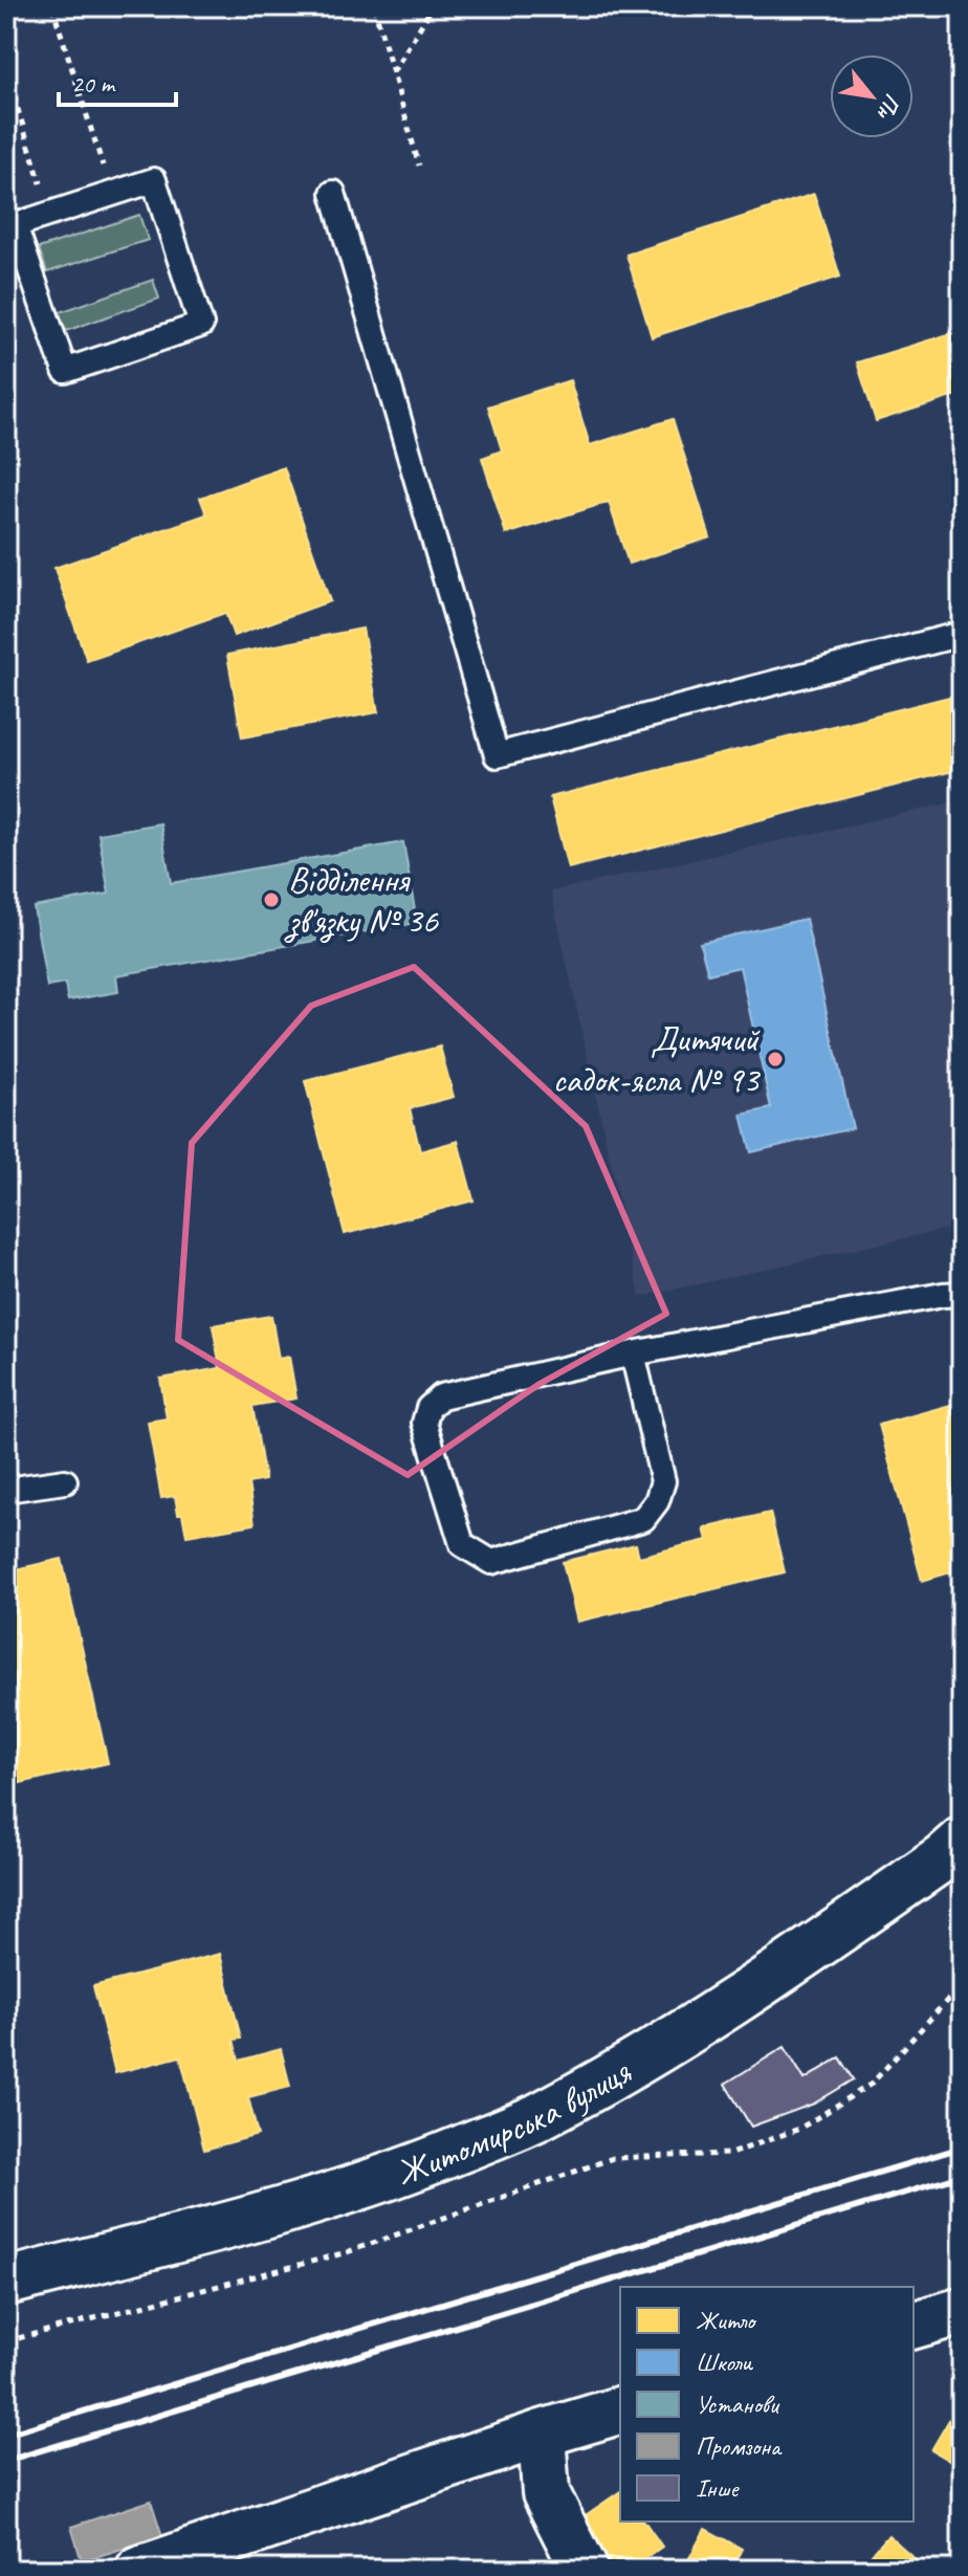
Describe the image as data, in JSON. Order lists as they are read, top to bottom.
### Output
{
  "streets": {
    "street": ["Житомирська вулиця"]
  },
  "places": ["Відділення зв'язку № 36", "Дитячий садок-ясла № 93"],
  "legend": [
    "Житло",
    "Школи",
    "Установи",
    "Промзона",
    "Інше"
  ],
  "scale_bar": "20 m",
  "north": "bottom right"
}
